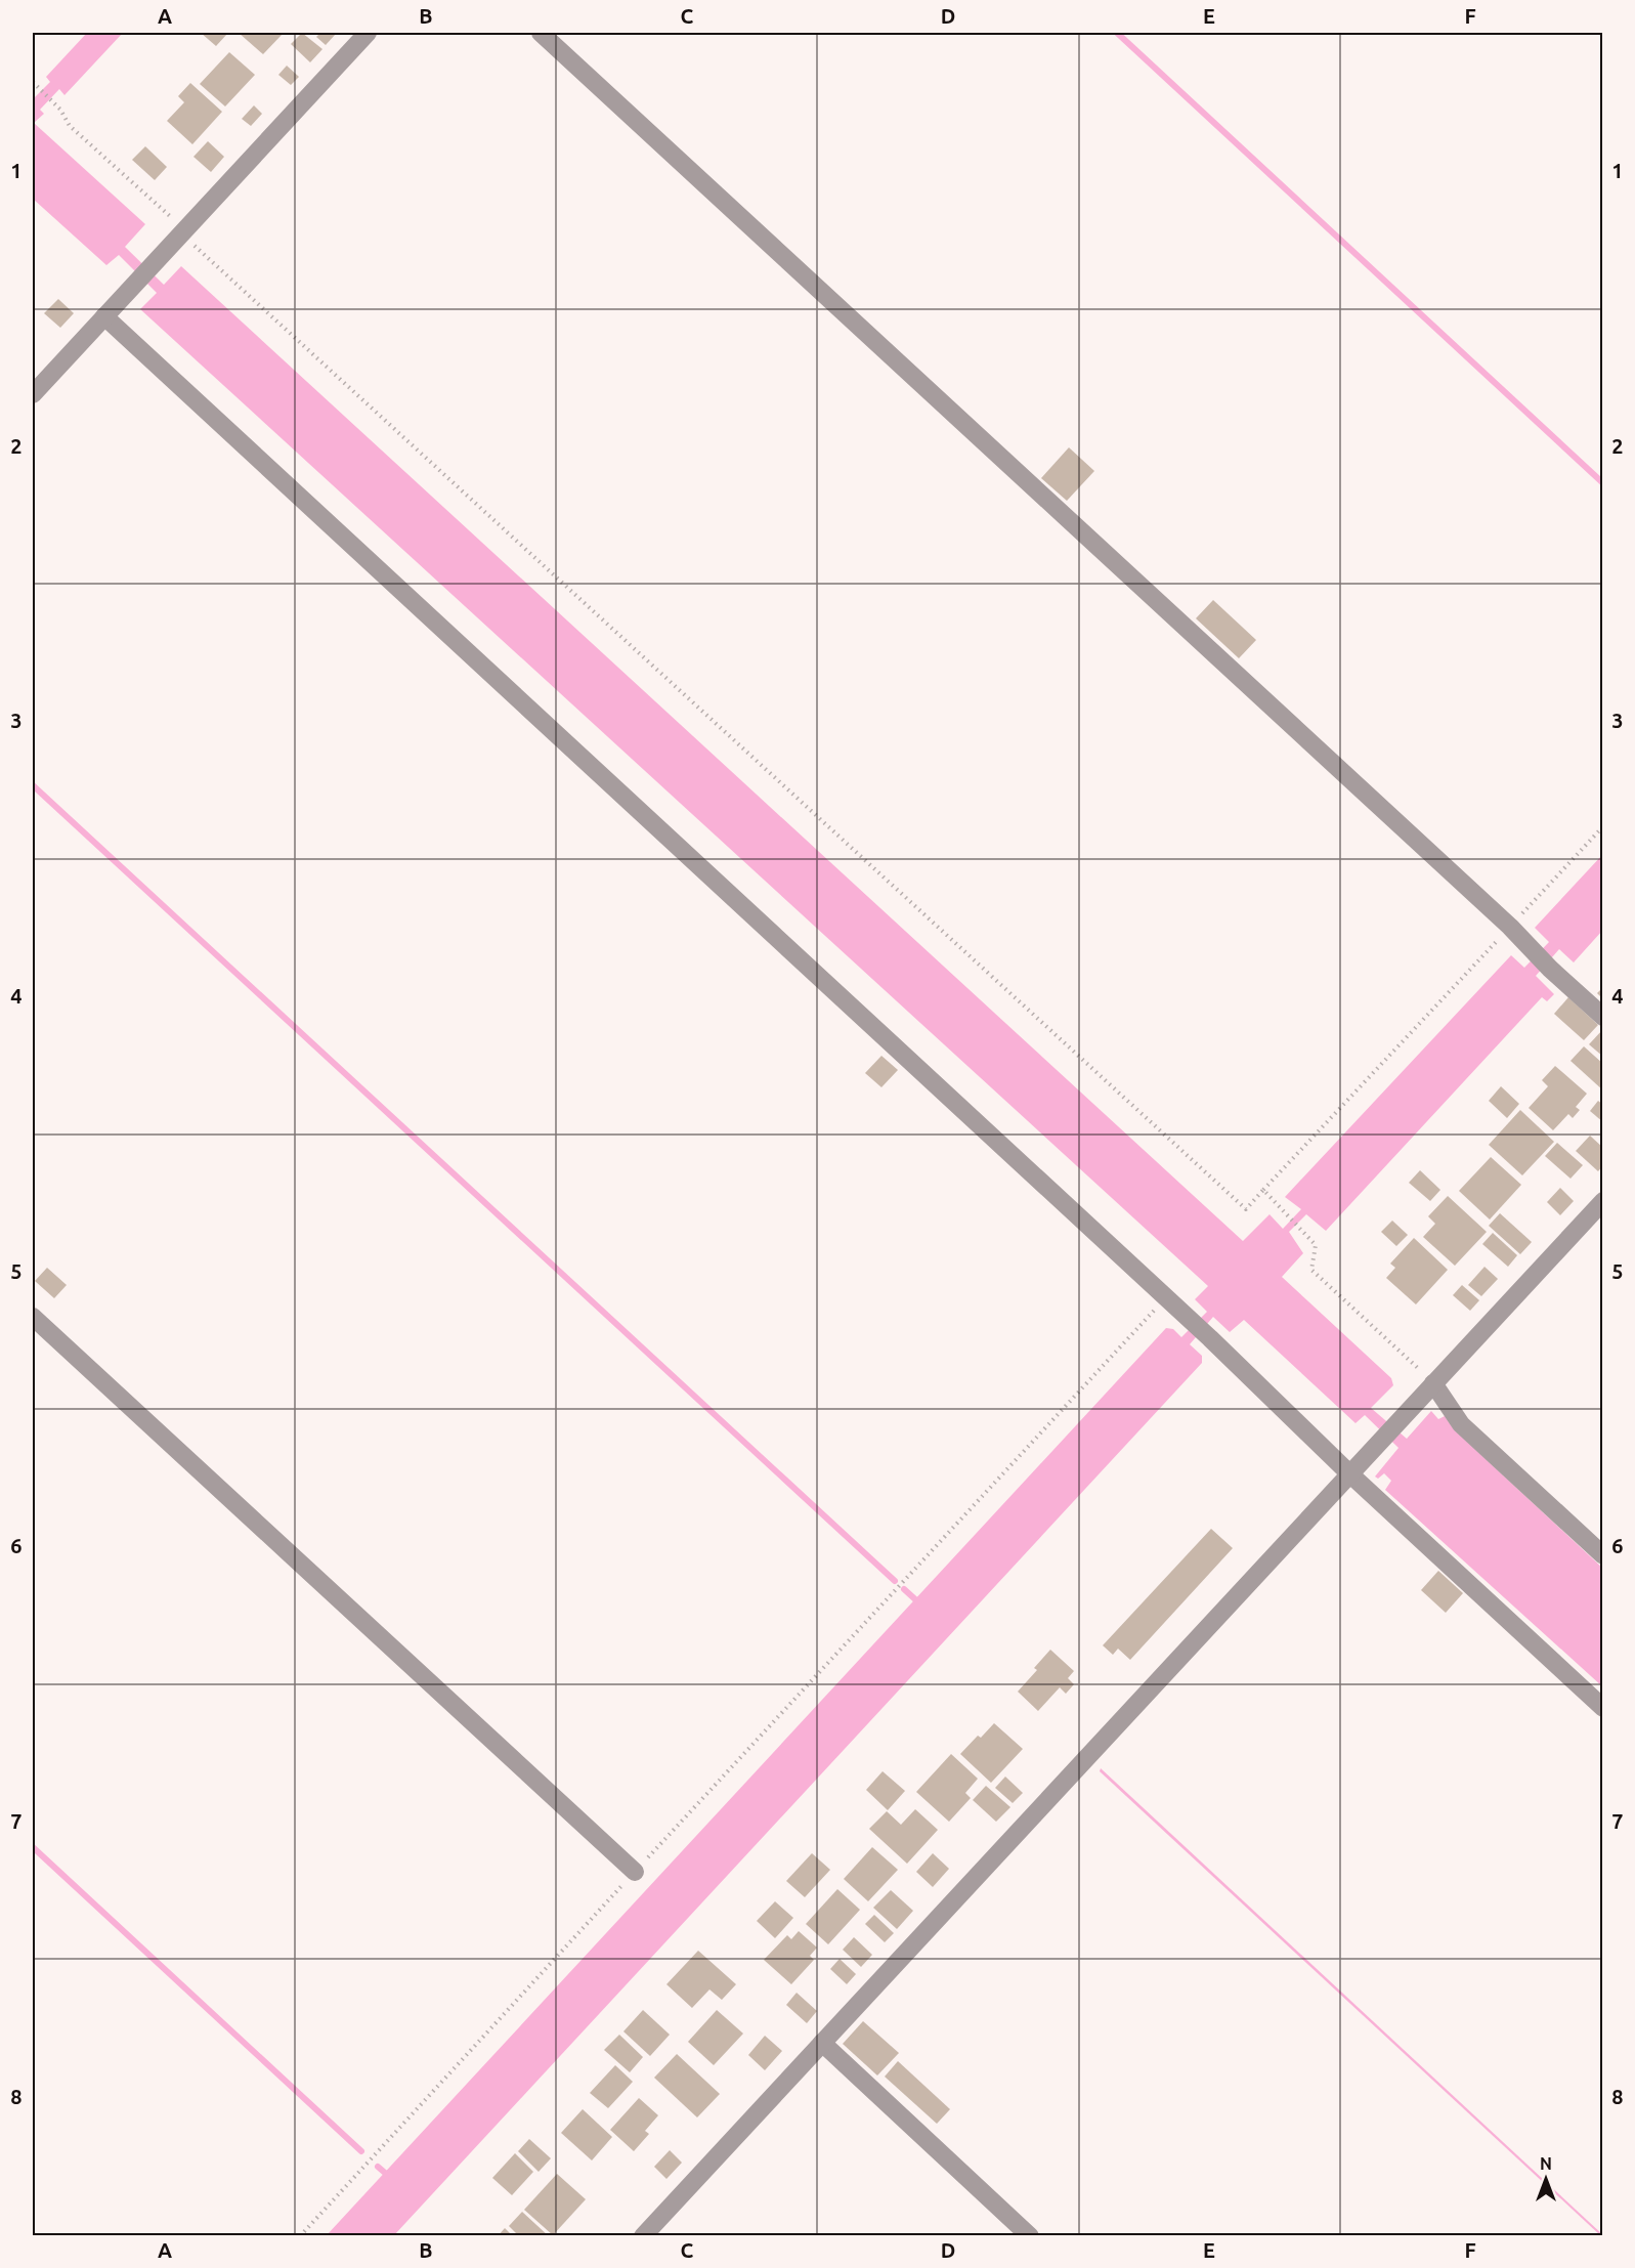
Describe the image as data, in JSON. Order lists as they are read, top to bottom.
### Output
{
  "north": "top",
  "grid": {
    "columns": [
      "A",
      "B",
      "C",
      "D",
      "E",
      "F"
    ],
    "rows": [
      "1",
      "2",
      "3",
      "4",
      "5",
      "6",
      "7",
      "8"
    ]
  }
}
